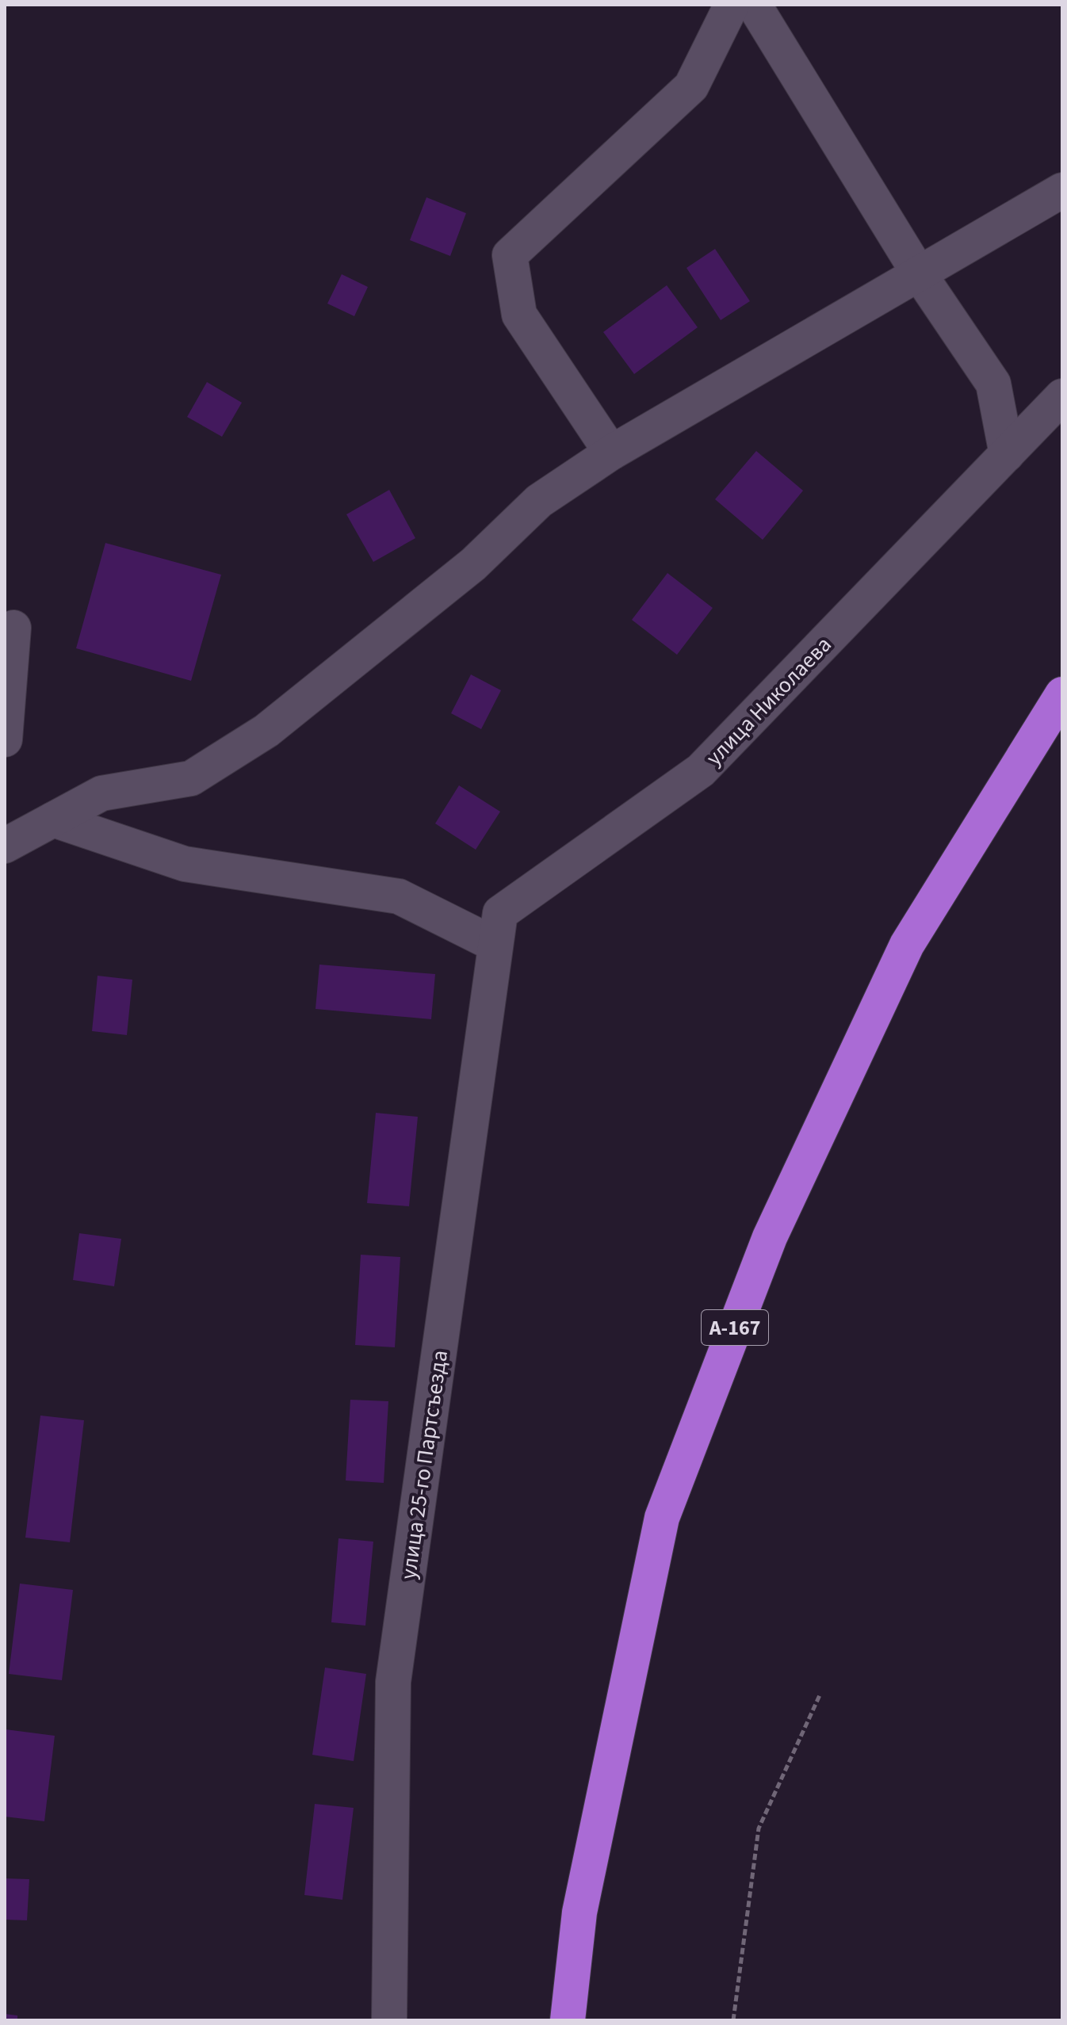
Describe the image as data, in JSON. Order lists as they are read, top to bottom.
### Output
{
  "streets": {
    "highway": ["А-167"],
    "street": ["улица Николаева", "улица 25-го Партсъезда"]
  },
  "crossings": [
    ["улица Николаева", "улица 25-го Партсъезда"]
  ]
}
